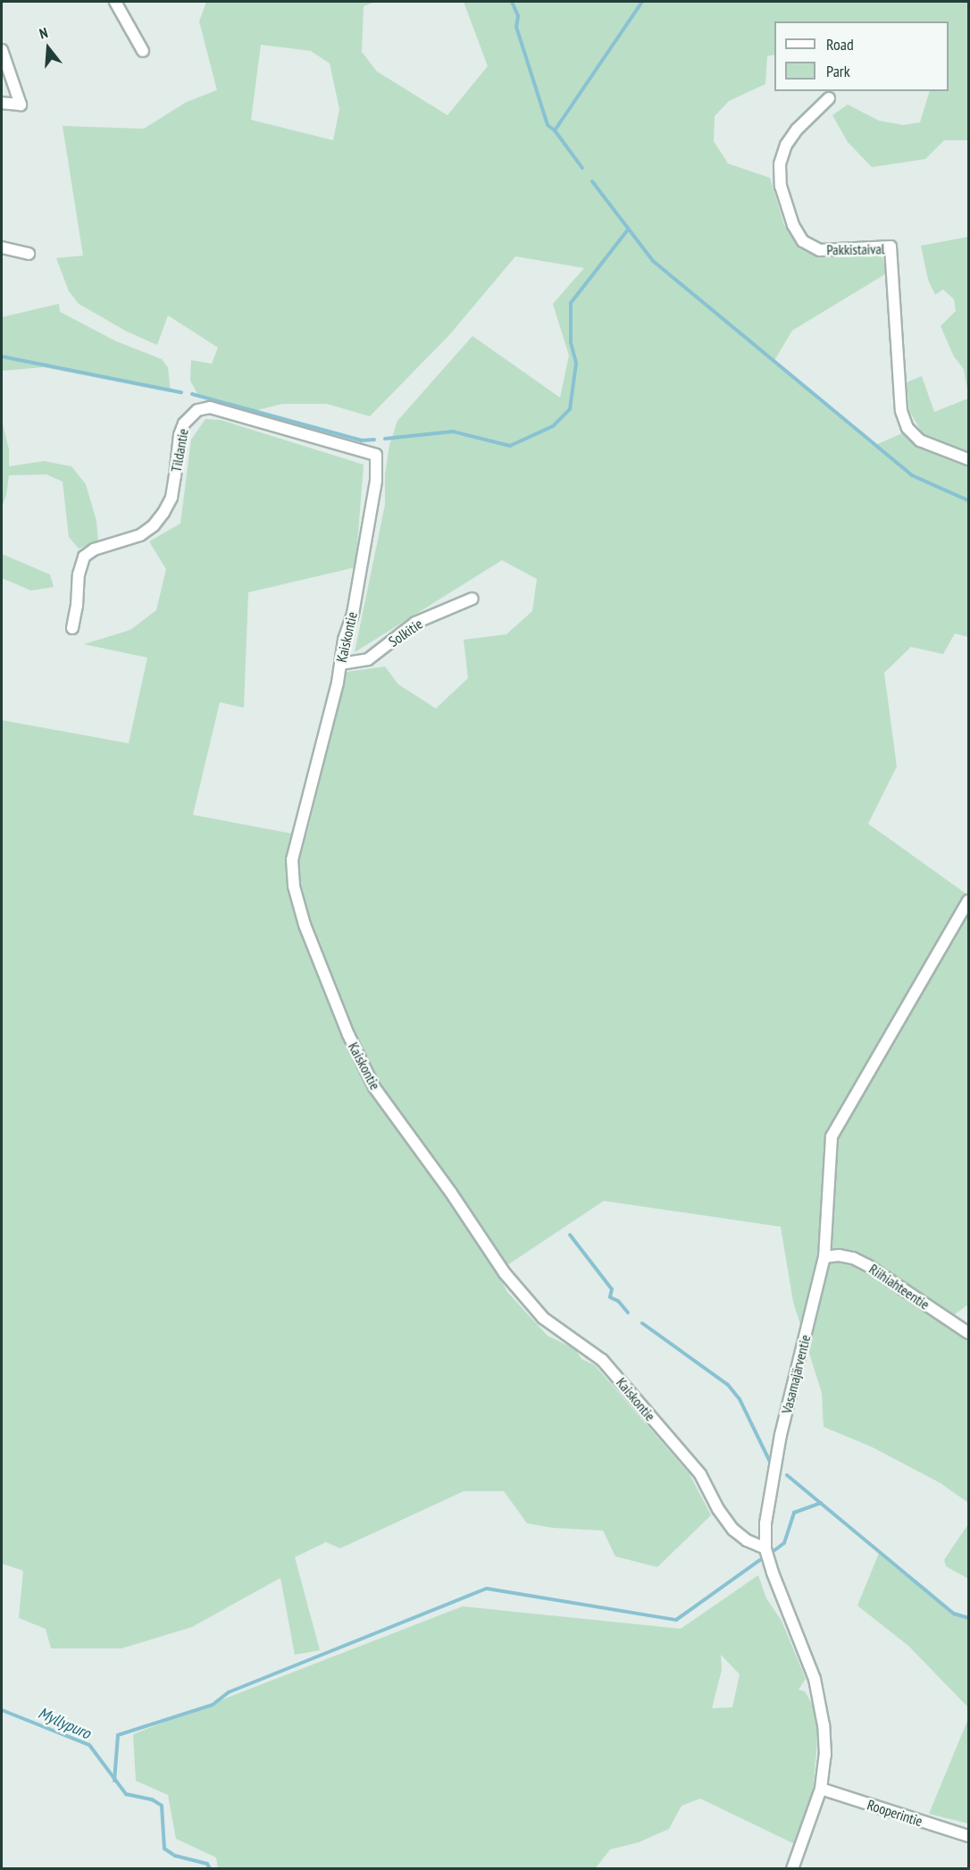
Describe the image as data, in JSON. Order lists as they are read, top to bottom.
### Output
{
  "streets": {
    "street": [
      "Pakkistaival",
      "Tildantie",
      "Solkitie",
      "Kaiskontie",
      "Riihiahteentie",
      "Vasamajärventie",
      "Rooperintie"
    ]
  },
  "crossings": [
    ["Tildantie", "Kaiskontie"],
    ["Solkitie", "Kaiskontie"],
    ["Kaiskontie", "Vasamajärventie"],
    ["Riihiahteentie", "Vasamajärventie"],
    ["Vasamajärventie", "Rooperintie"]
  ],
  "water": ["Myllypuro"],
  "legend": ["Road", "Park"],
  "north": "top"
}
